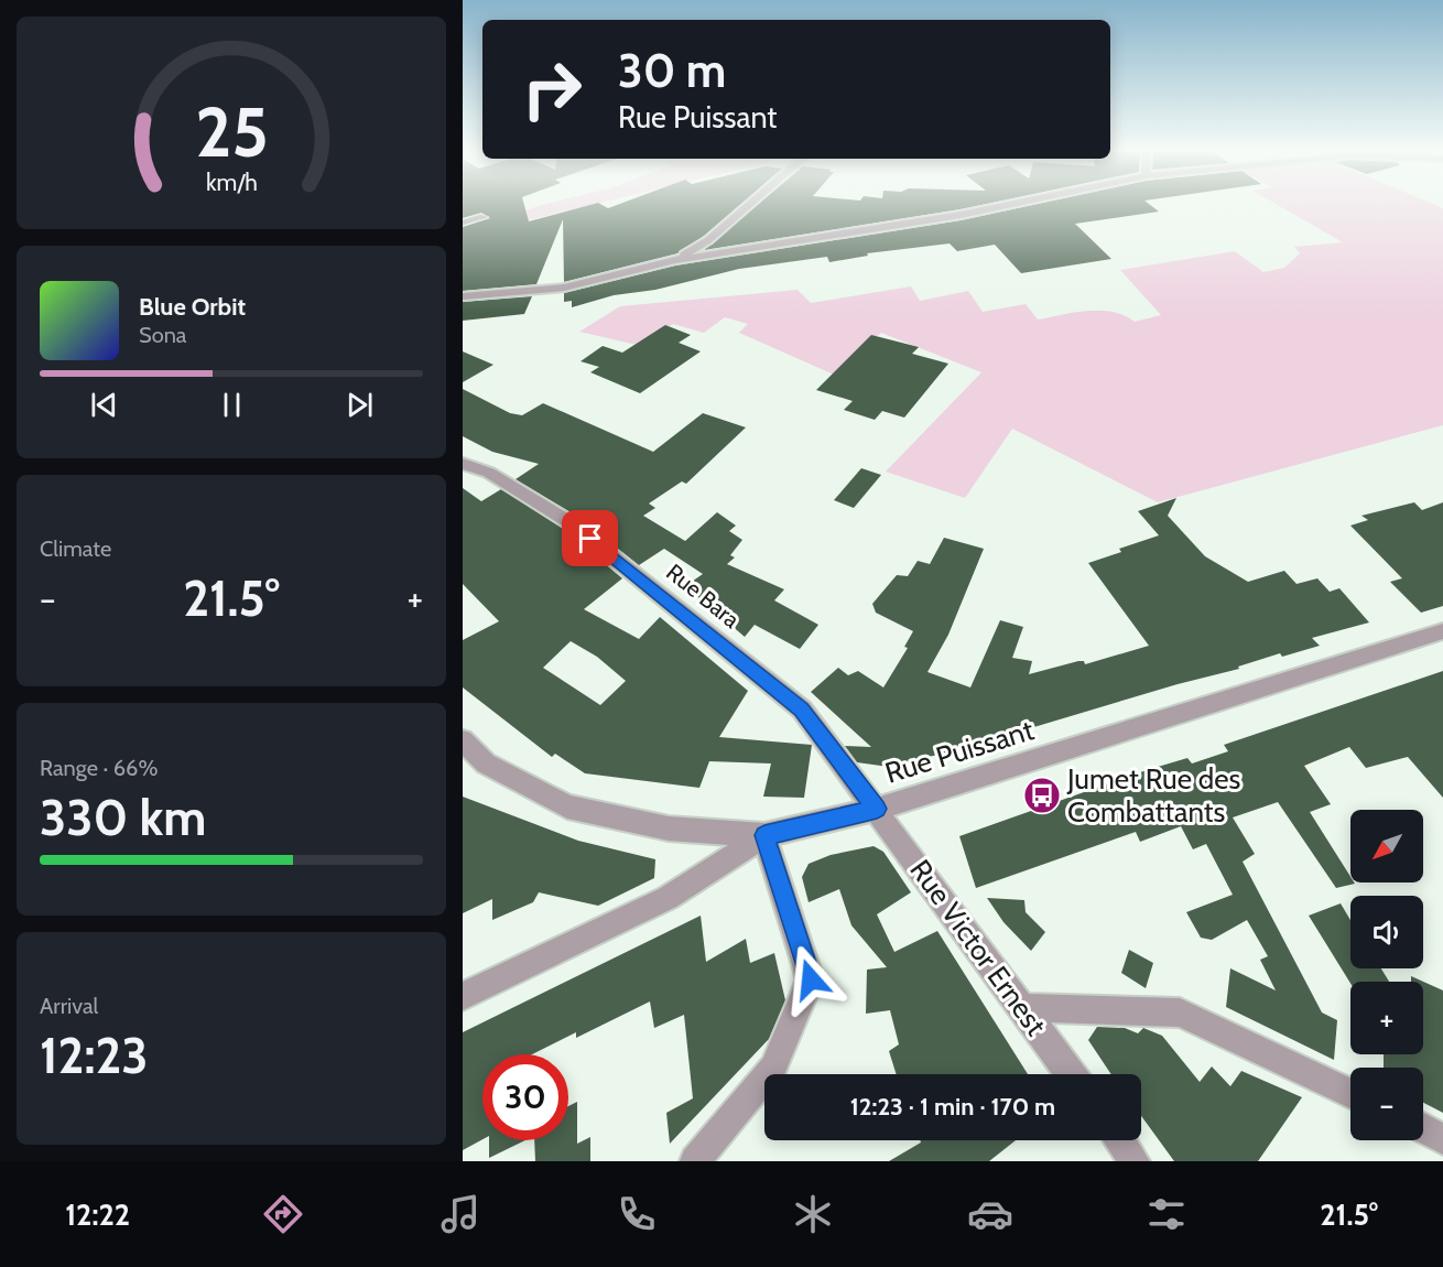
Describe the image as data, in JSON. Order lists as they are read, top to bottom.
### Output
{
  "streets": {
    "street": ["Rue Bara", "Rue Puissant", "Rue Victor Ernest"]
  },
  "crossings": [
    ["Rue Bara", "Rue Puissant"],
    ["Rue Bara", "Rue Victor Ernest"],
    ["Rue Puissant", "Rue Victor Ernest"]
  ],
  "places": {
    "bus stop": ["Jumet Rue des Combattants"]
  },
  "north": "bottom left",
  "page": {
    "turn": ["30 m", "Rue Puissant"],
    "song": ["Blue Orbit", "Sona"],
    "tile": [
      "Climate",
      ["Range · 66%", "330 km"],
      ["Arrival", "12:23"]
    ],
    "heat": ["−", "21.5°", "+"],
    "map_buttons": ["+", "−"],
    "limit": "30",
    "trip": "12:23 · 1 min · 170 m",
    "tabs": ["12:22", "21.5°"],
    "gauge": ["25", "km/h"]
  }
}
